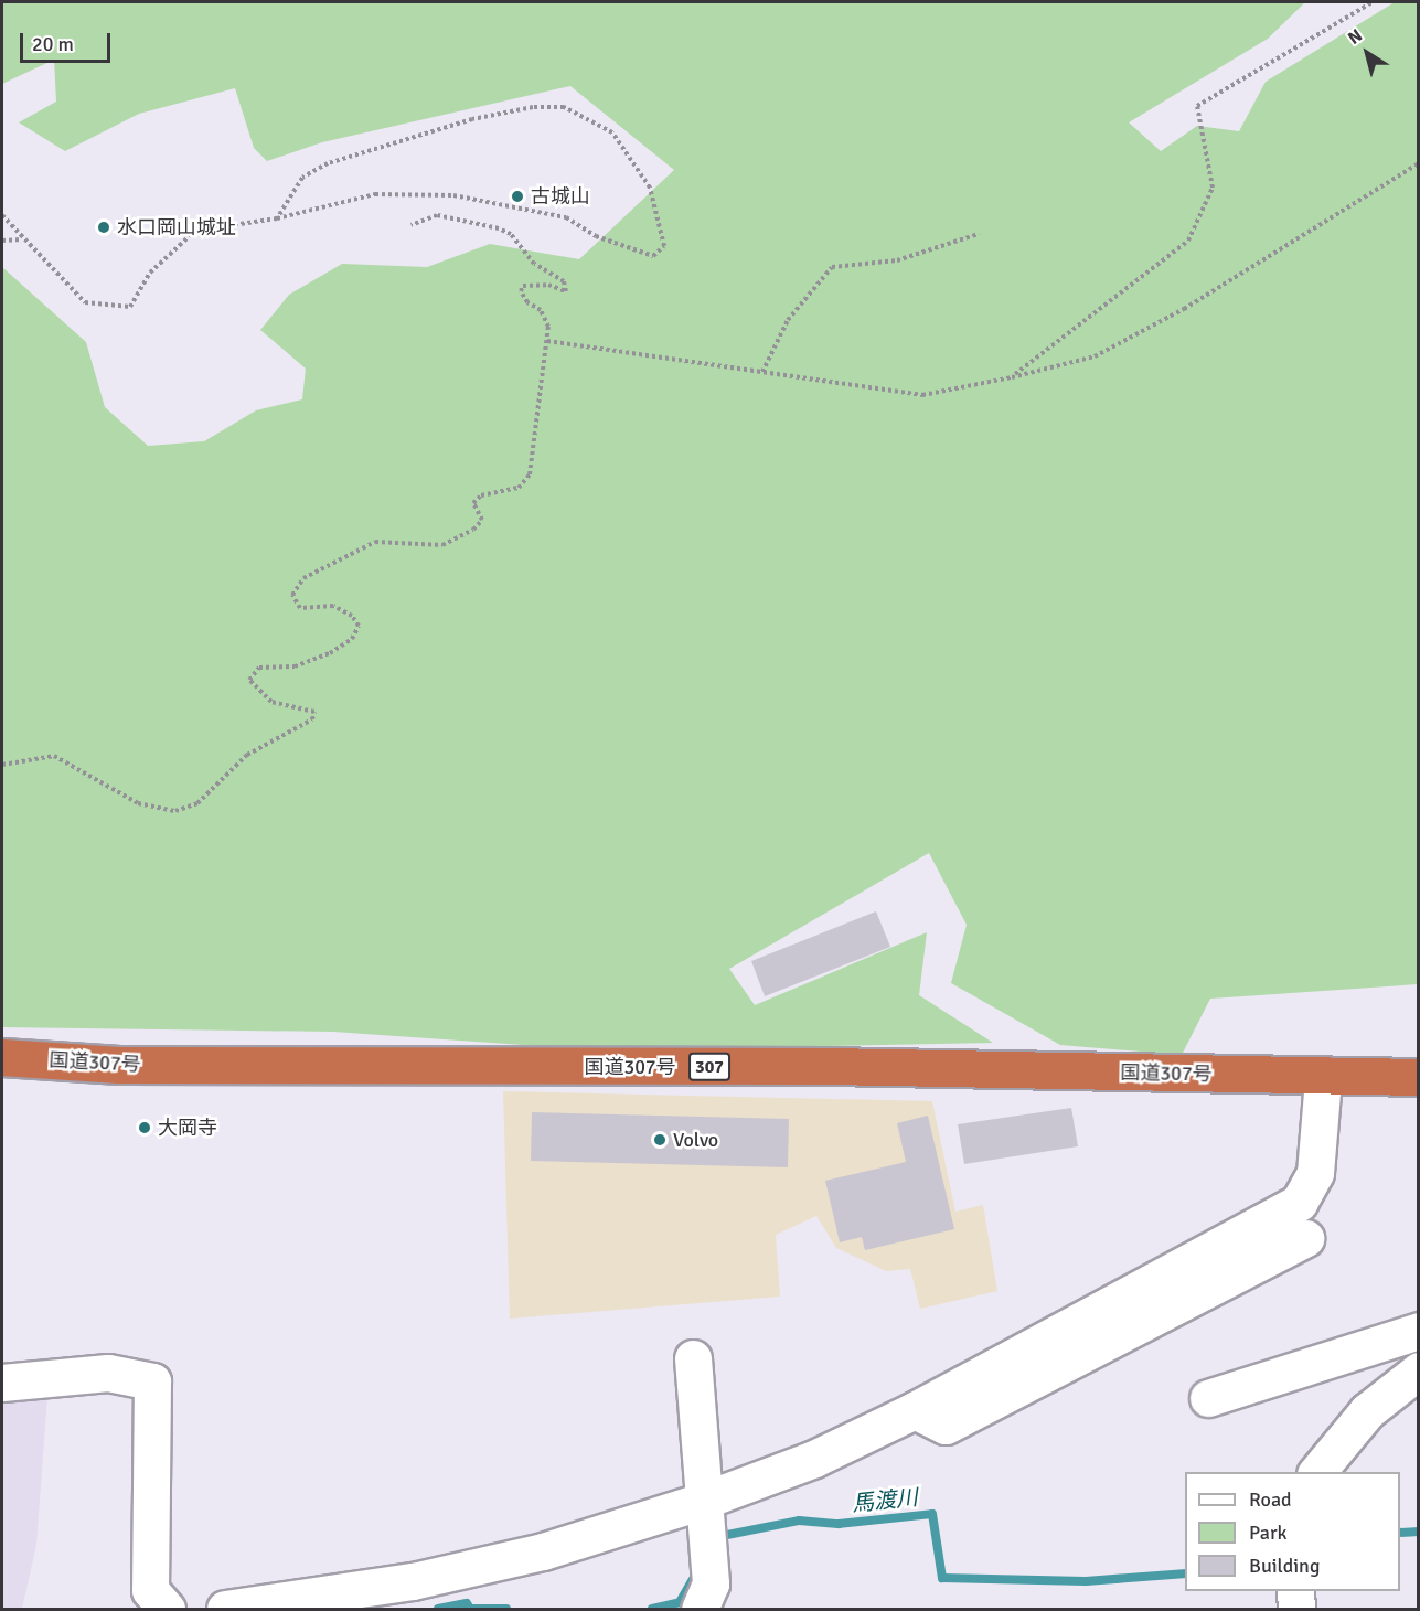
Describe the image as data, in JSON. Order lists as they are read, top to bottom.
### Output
{
  "streets": {
    "highway": ["国道307号", "307"]
  },
  "water": ["馬渡川"],
  "places": [
    "古城山",
    "水口岡山城址",
    "大岡寺",
    "Volvo"
  ],
  "legend": ["Road", "Park", "Building"],
  "scale_bar": "20 m",
  "north": "top left"
}
